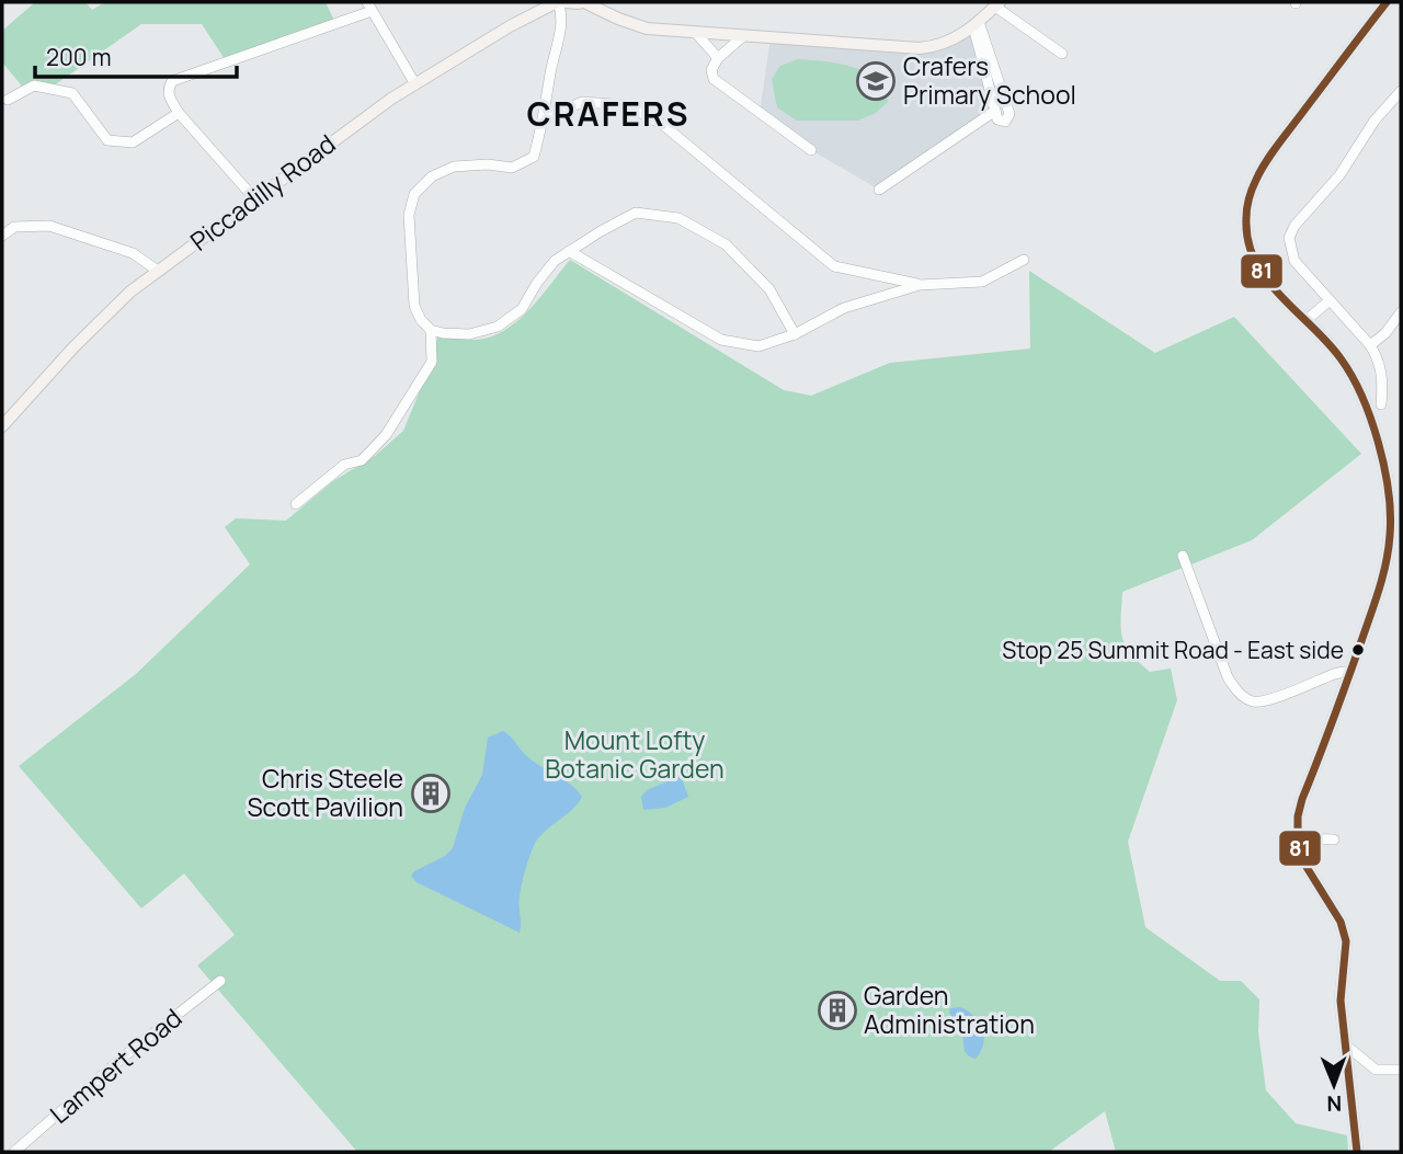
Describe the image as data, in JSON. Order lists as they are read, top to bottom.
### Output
{
  "streets": {
    "main road": ["Piccadilly Road"],
    "street": ["Lampert Road"]
  },
  "districts": ["CRAFERS"],
  "parks": ["Mount Lofty Botanic Garden"],
  "places": {
    "school or university": ["Crafers Primary School"],
    "other": ["Stop 25 Summit Road - East side"],
    "building": ["Chris Steele Scott Pavilion", "Garden Administration"]
  },
  "lines": ["transit line 81"],
  "scale_bar": "200 m",
  "north": "bottom"
}
